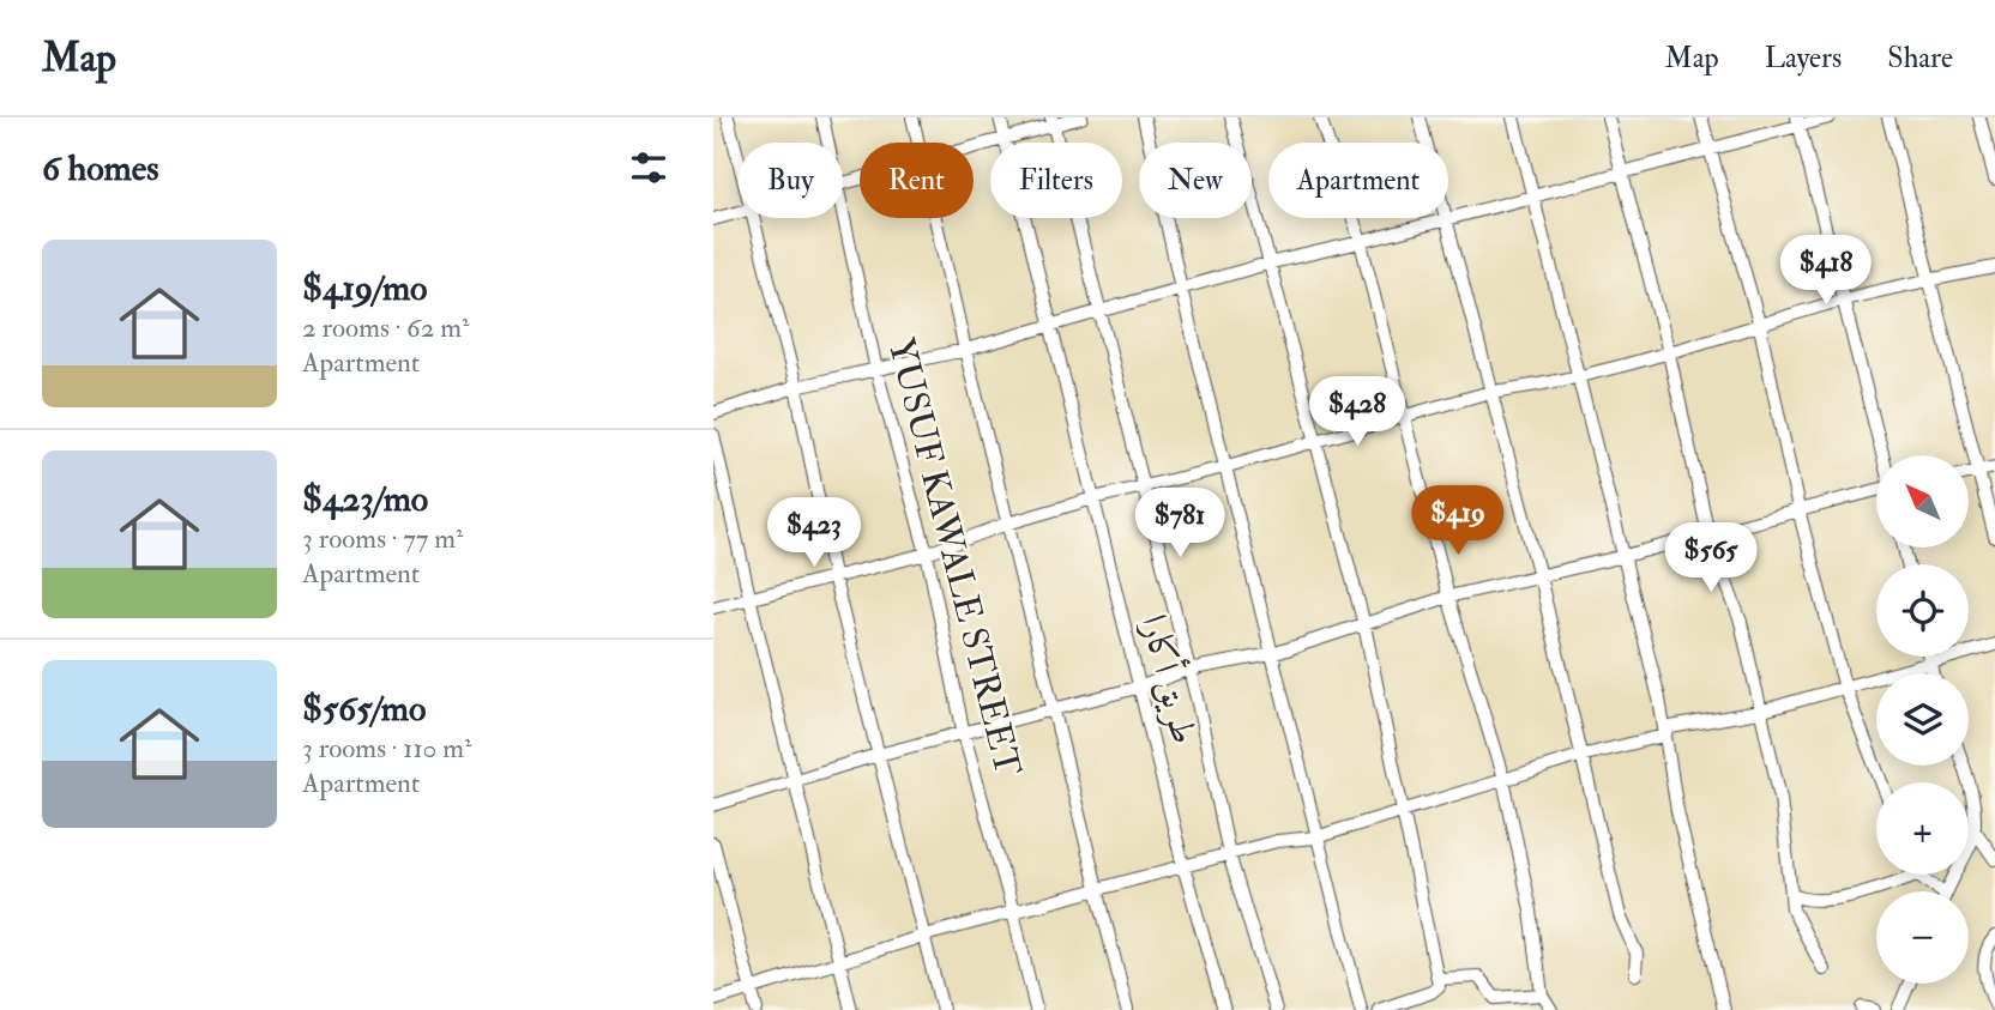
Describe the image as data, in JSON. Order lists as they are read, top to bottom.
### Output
{
  "streets": {
    "street": ["YUSUF KAWALE STREET", "طريق أكارا"]
  },
  "north": "top left",
  "page": {
    "header": "Map",
    "nav": ["Map", "Layers", "Share"],
    "heading": "6 homes",
    "chip": [
      "Buy",
      "Rent",
      "Filters",
      "New",
      "Apartment"
    ],
    "list": [
      {
        "name": "$419/mo",
        "note": "2 rooms · 62 m² · Apartment"
      },
      {
        "name": "$423/mo",
        "note": "3 rooms · 77 m² · Apartment"
      },
      {
        "name": "$565/mo",
        "note": "3 rooms · 110 m² · Apartment"
      }
    ],
    "price": [
      "$418",
      "$428",
      "$419",
      "$781",
      "$423",
      "$565"
    ],
    "map_buttons": ["+", "−"]
  }
}
